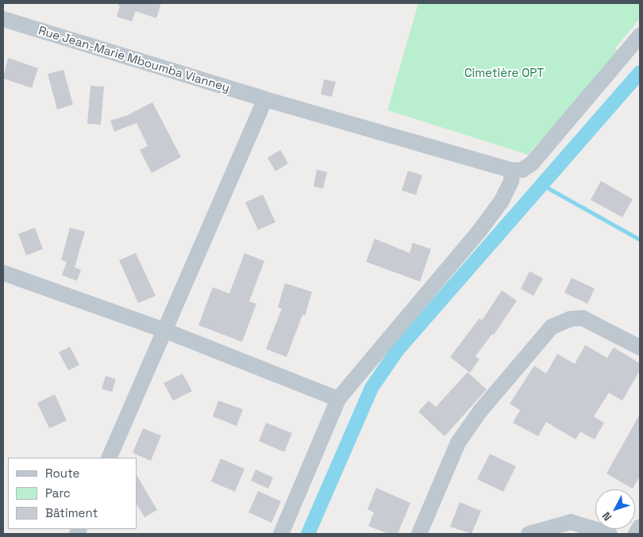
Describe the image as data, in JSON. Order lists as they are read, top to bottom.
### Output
{
  "streets": {
    "street": ["Rue Jean-Marie Mboumba Vianney"]
  },
  "parks": ["Cimetière OPT"],
  "legend": ["Route", "Parc", "Bâtiment"],
  "north": "bottom left"
}
